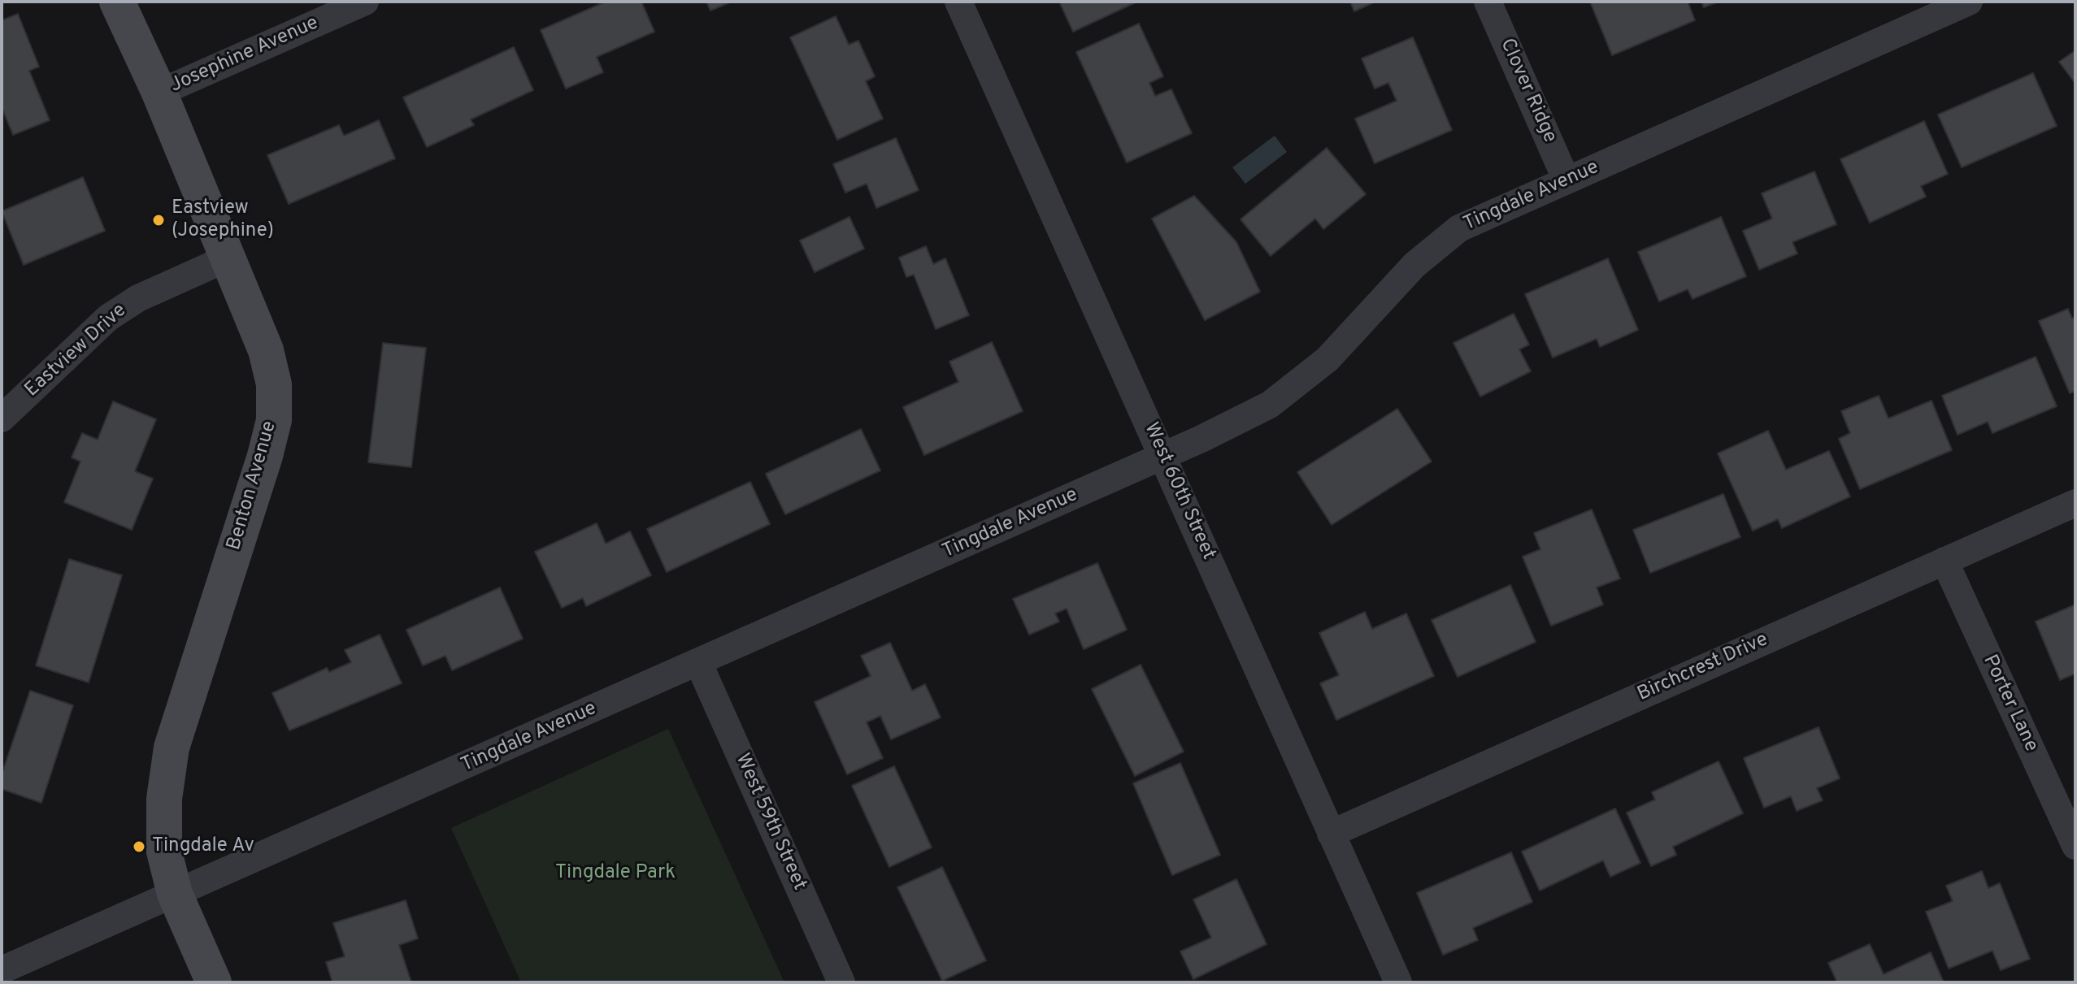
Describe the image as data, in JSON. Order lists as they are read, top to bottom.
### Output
{
  "streets": {
    "street": [
      "Josephine Avenue",
      "Clover Ridge",
      "Tingdale Avenue",
      "Eastview Drive",
      "Benton Avenue",
      "West 60th Street",
      "Birchcrest Drive",
      "Porter Lane",
      "West 59th Street"
    ]
  },
  "crossings": [
    ["Josephine Avenue", "Benton Avenue"],
    ["Clover Ridge", "Tingdale Avenue"],
    ["Tingdale Avenue", "Benton Avenue"],
    ["Tingdale Avenue", "West 60th Street"],
    ["Tingdale Avenue", "West 59th Street"],
    ["Eastview Drive", "Benton Avenue"],
    ["West 60th Street", "Birchcrest Drive"],
    ["Birchcrest Drive", "Porter Lane"]
  ],
  "parks": ["Tingdale Park"],
  "places": ["Eastview (Josephine)", "Tingdale Av"]
}
